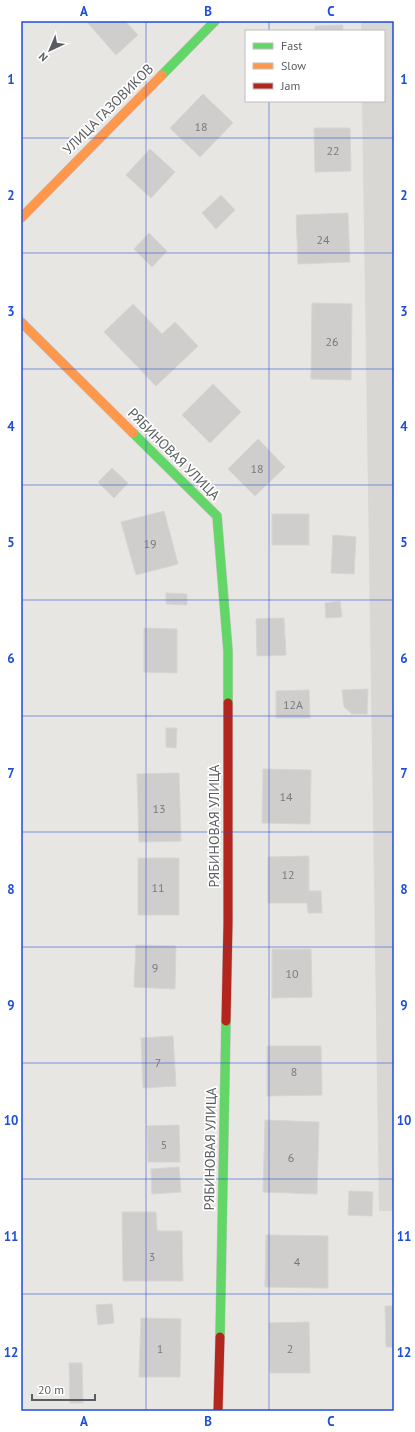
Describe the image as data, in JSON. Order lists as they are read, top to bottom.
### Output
{
  "streets": {
    "street": ["УЛИЦА ГАЗОВИКОВ", "РЯБИНОВАЯ УЛИЦА"]
  },
  "house_numbers": [
    "18",
    "22",
    "24",
    "26",
    "18",
    "19",
    "12А",
    "14",
    "13",
    "12",
    "11",
    "9",
    "10",
    "7",
    "8",
    "5",
    "6",
    "3",
    "4",
    "1",
    "2"
  ],
  "legend": ["Fast", "Slow", "Jam"],
  "scale_bar": "20 m",
  "north": "bottom left",
  "grid": {
    "columns": ["A", "B", "C"],
    "rows": [
      "1",
      "2",
      "3",
      "4",
      "5",
      "6",
      "7",
      "8",
      "9",
      "10",
      "11",
      "12"
    ]
  }
}
